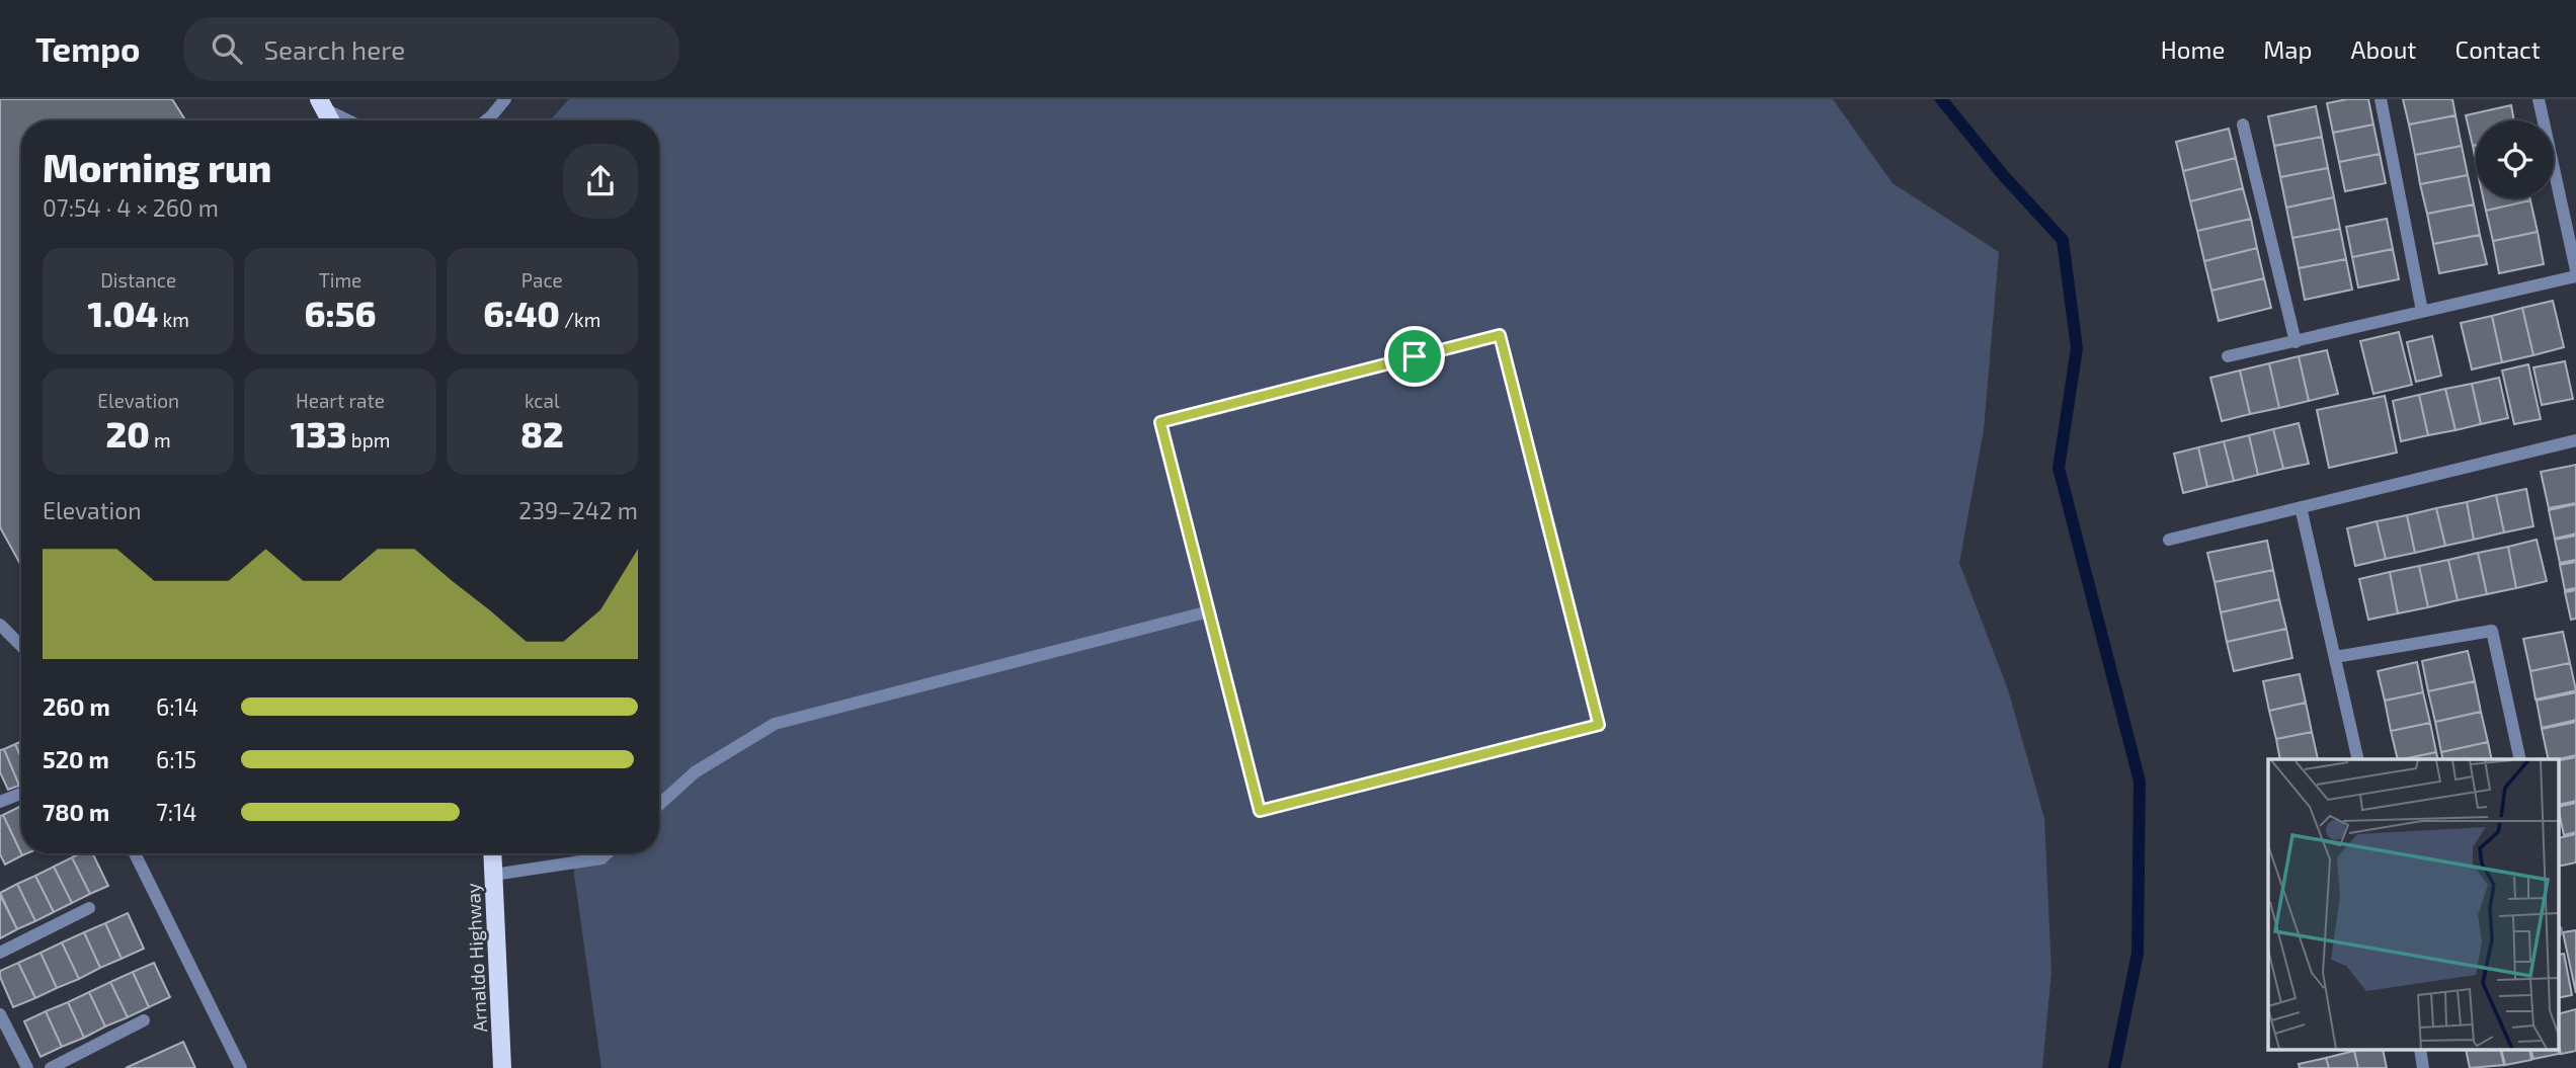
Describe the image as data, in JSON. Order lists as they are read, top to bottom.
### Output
{
  "streets": {
    "main road": ["Arnaldo Highway"]
  },
  "page": {
    "header": "Tempo",
    "search": "Search here",
    "nav": [
      "Home",
      "Map",
      "About",
      "Contact"
    ],
    "heading": ["Morning run", "07:54 · 4 × 260 m"],
    "stats": [
      ["Distance", "1.04 km"],
      ["Time", "6:56"],
      ["Pace", "6:40 /km"],
      ["Elevation", "20 m"],
      ["Heart rate", "133 bpm"],
      ["kcal", "82"]
    ],
    "chart": ["Elevation", "239–242 m"],
    "list": [
      {
        "name": "260 m",
        "note": "6:14"
      },
      {
        "name": "520 m",
        "note": "6:15"
      },
      {
        "name": "780 m",
        "note": "7:14"
      }
    ]
  }
}
